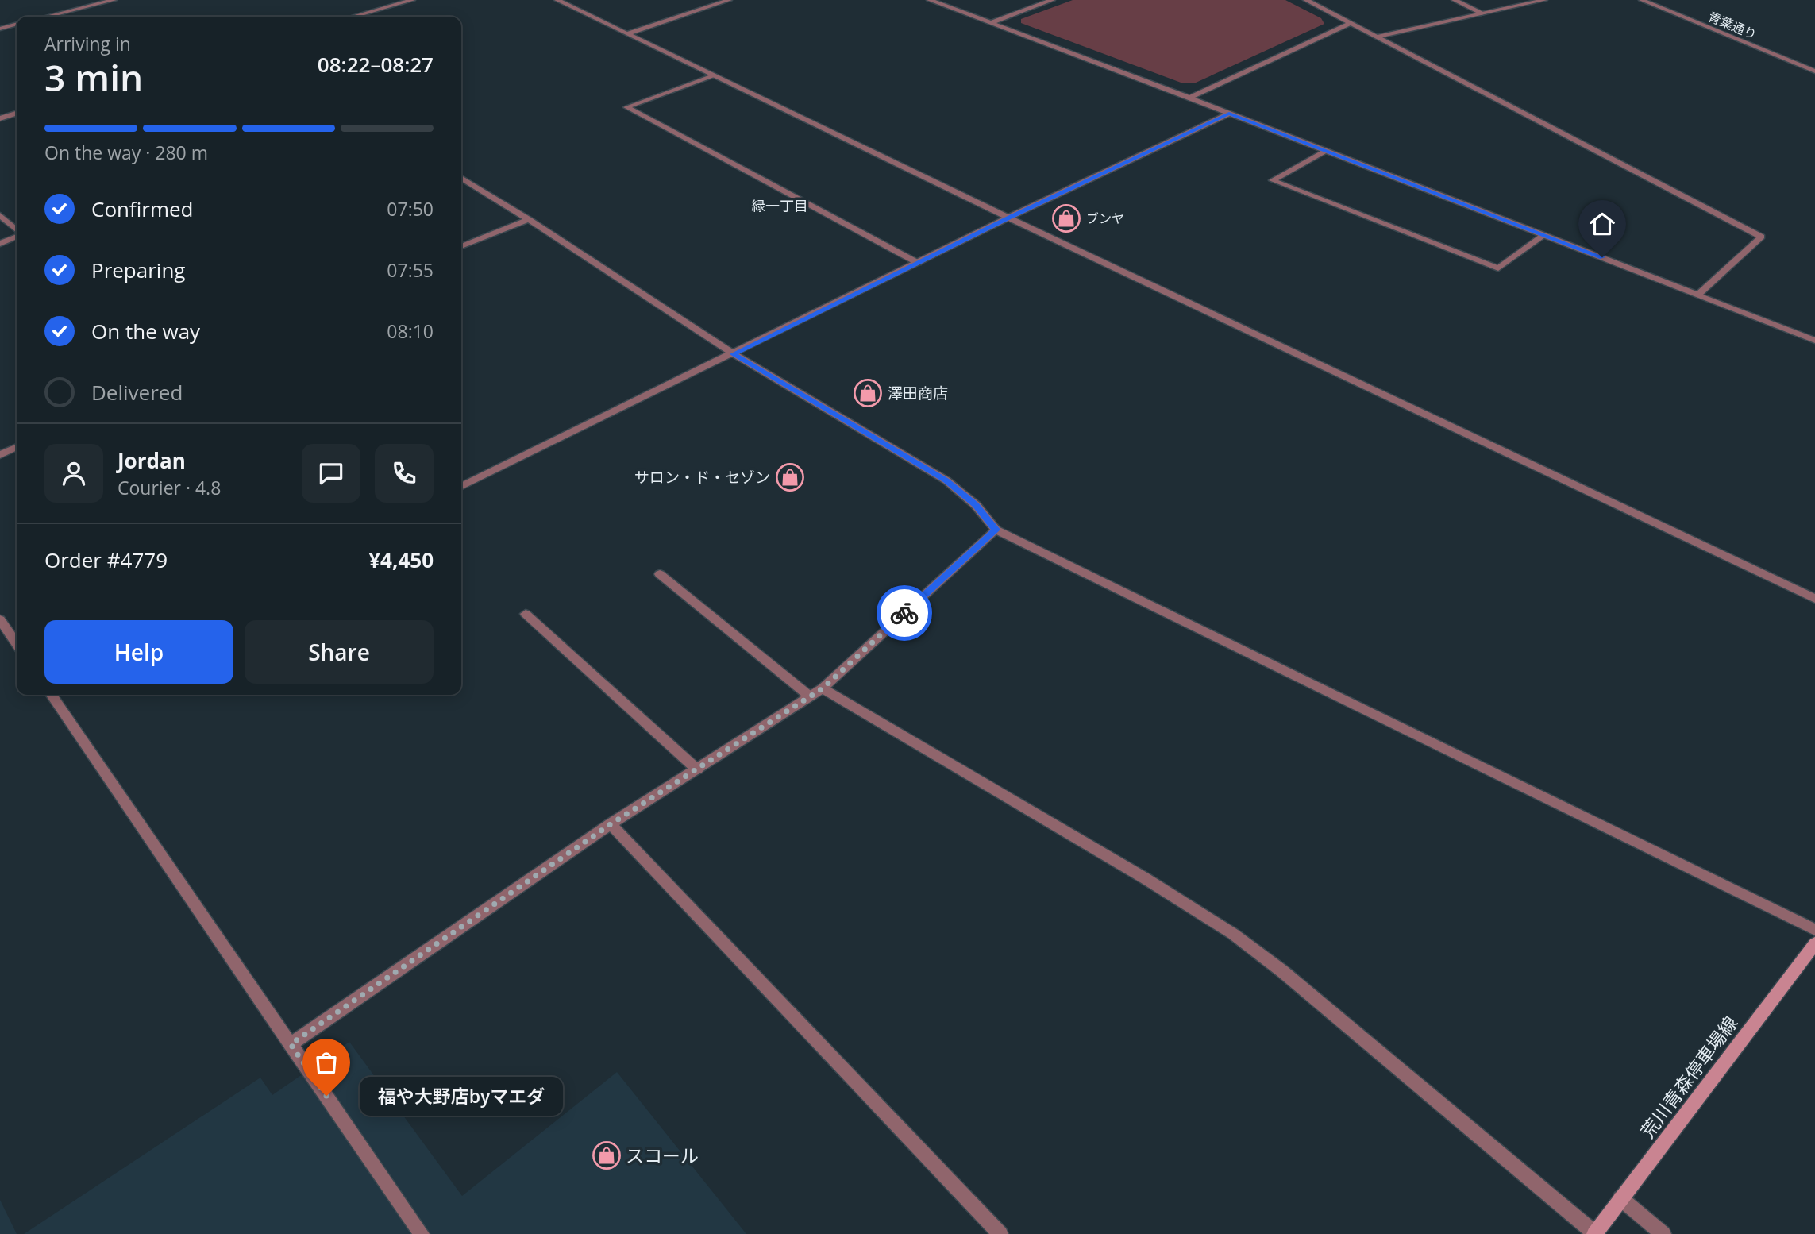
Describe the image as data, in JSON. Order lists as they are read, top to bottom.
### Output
{
  "streets": {
    "main road": ["荒川青森停車場線"],
    "street": ["青葉通り"]
  },
  "districts": ["緑一丁目"],
  "places": {
    "shop": [
      "ブンヤ",
      "澤田商店",
      "サロン・ド・セゾン",
      "スコール"
    ],
    "other": ["福や大野店byマエダ"]
  },
  "page": {
    "heading": ["3 min", "Arriving in", "08:22–08:27"],
    "panel": [
      "Jordan",
      "Courier · 4.8",
      "Order #4779",
      "¥4,450"
    ],
    "bar": "On the way · 280 m",
    "list": [
      ["Confirmed", "07:50"],
      ["Preparing", "07:55"],
      ["On the way", "08:10"],
      "Delivered"
    ],
    "buttons": ["Help", "Share"],
    "bubble": "福や大野店byマエダ"
  }
}
